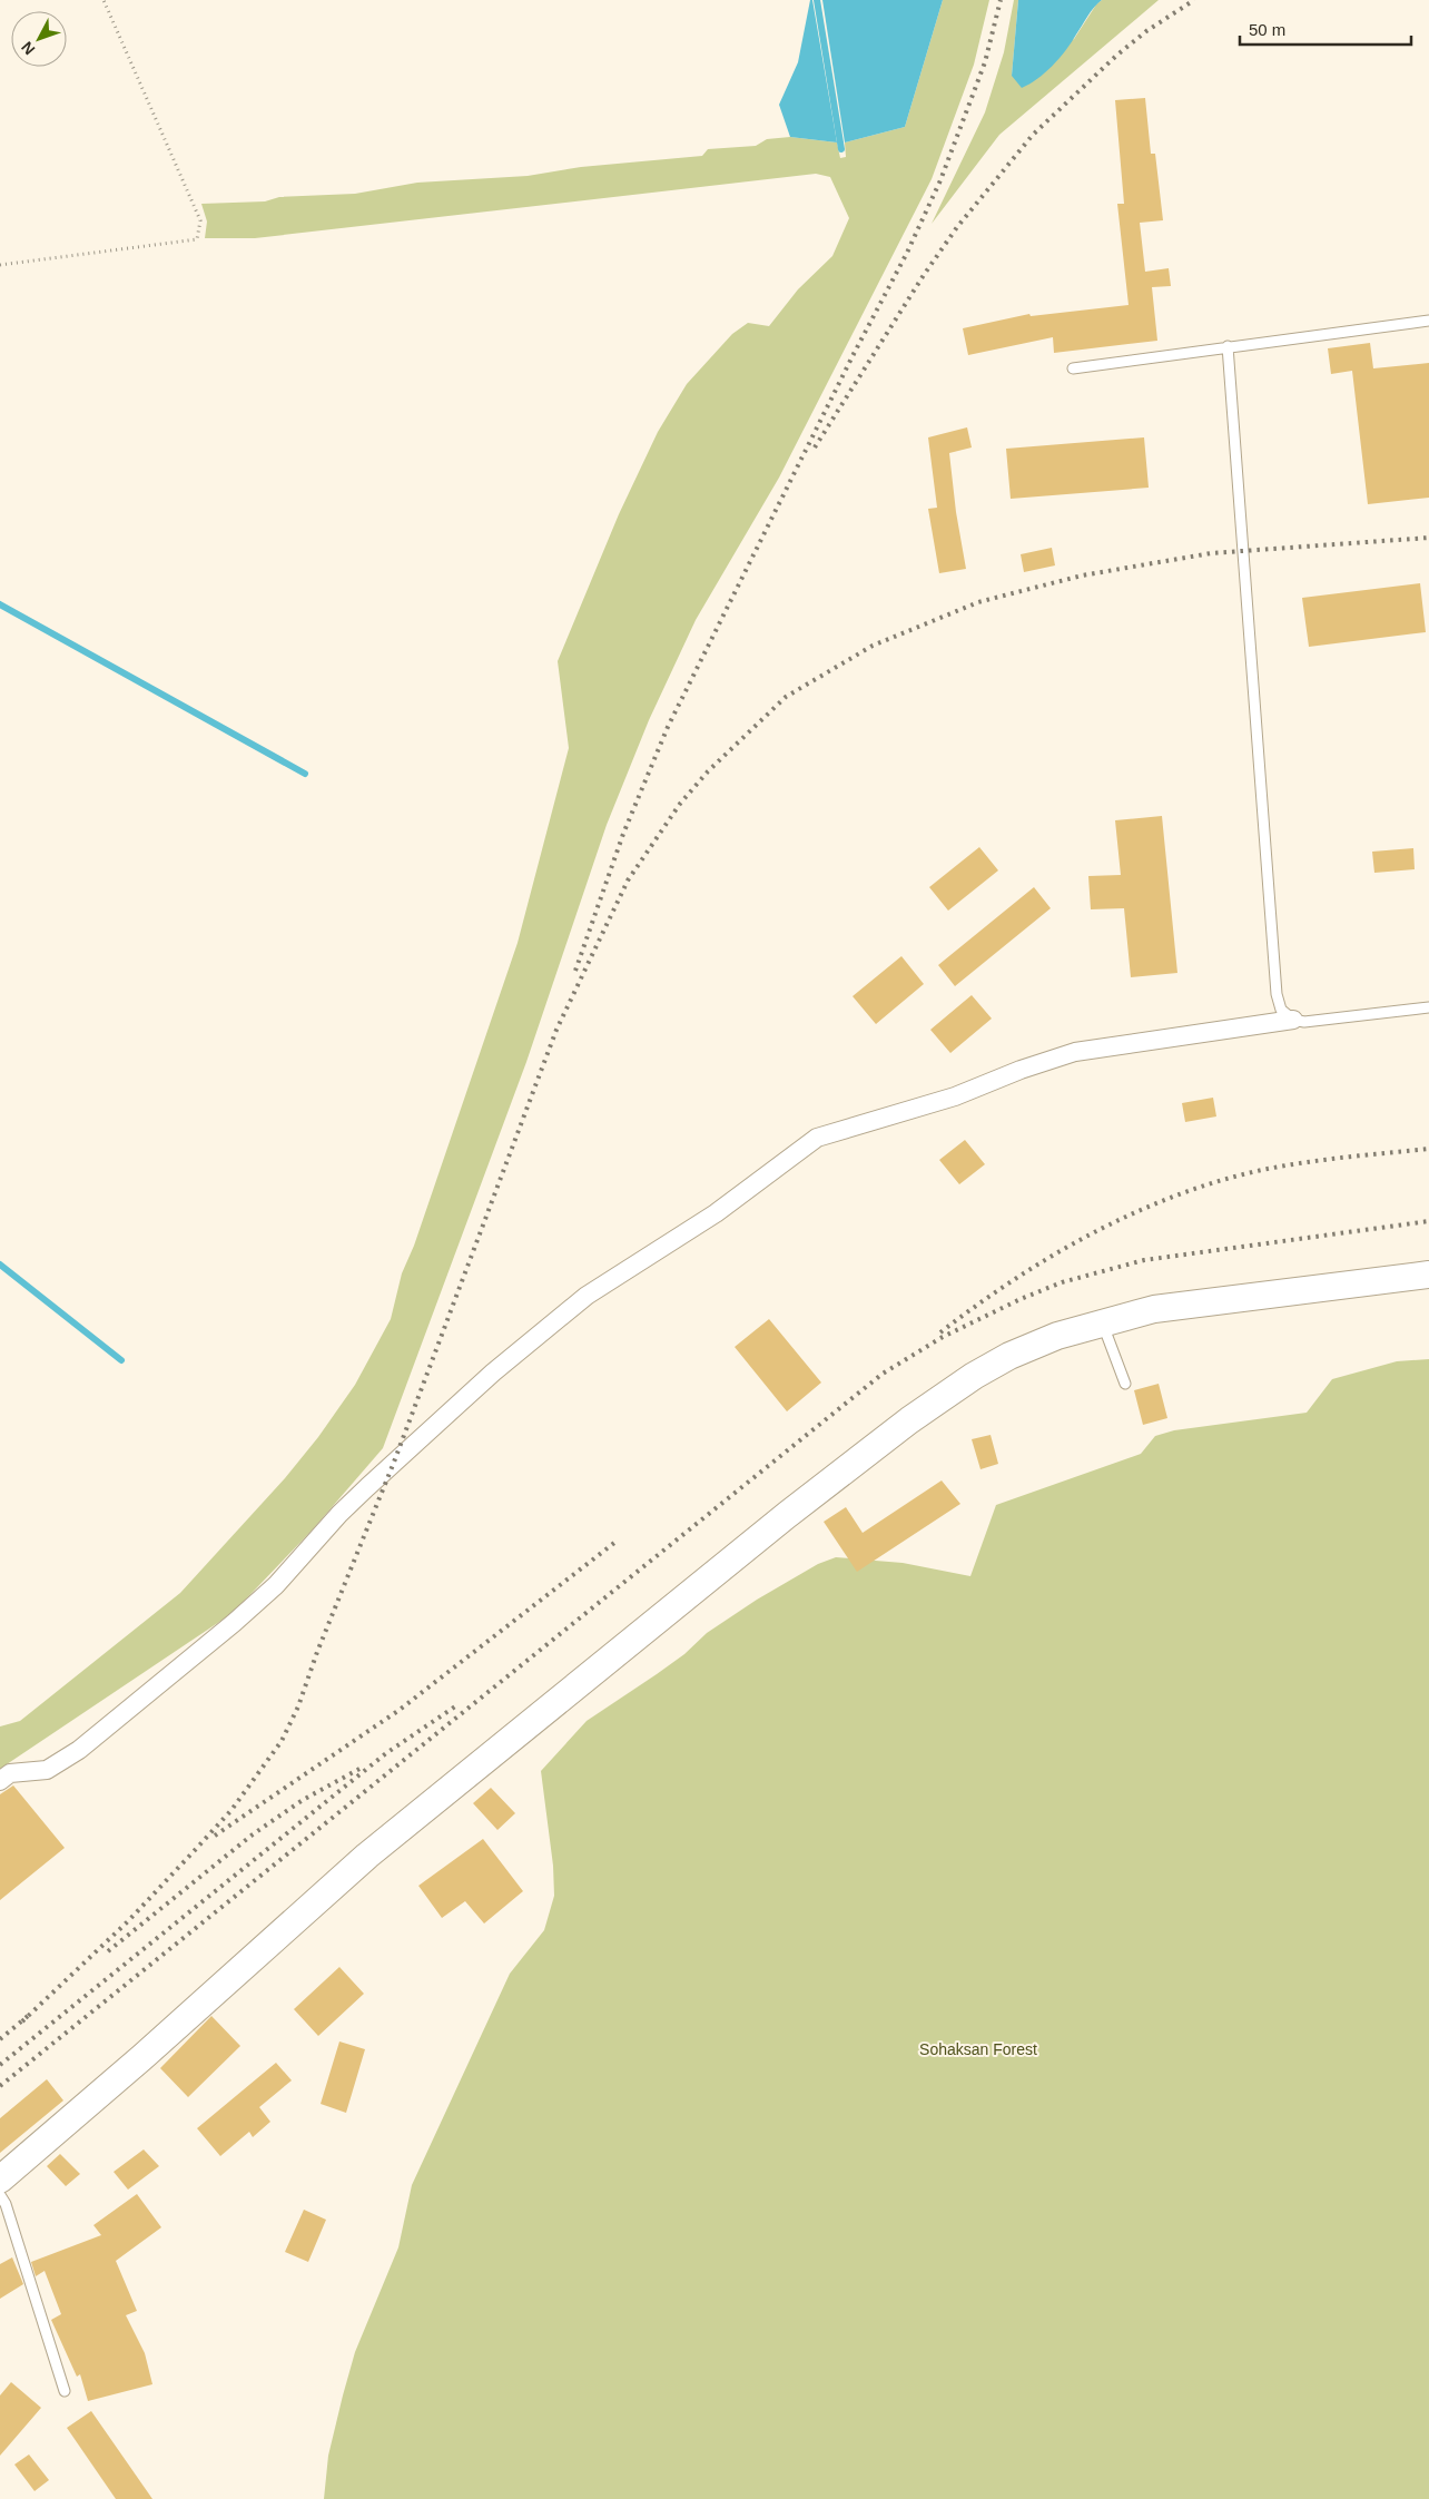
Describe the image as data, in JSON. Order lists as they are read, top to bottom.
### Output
{
  "parks": ["Sohaksan Forest"],
  "scale_bar": "50 m",
  "north": "bottom left"
}
